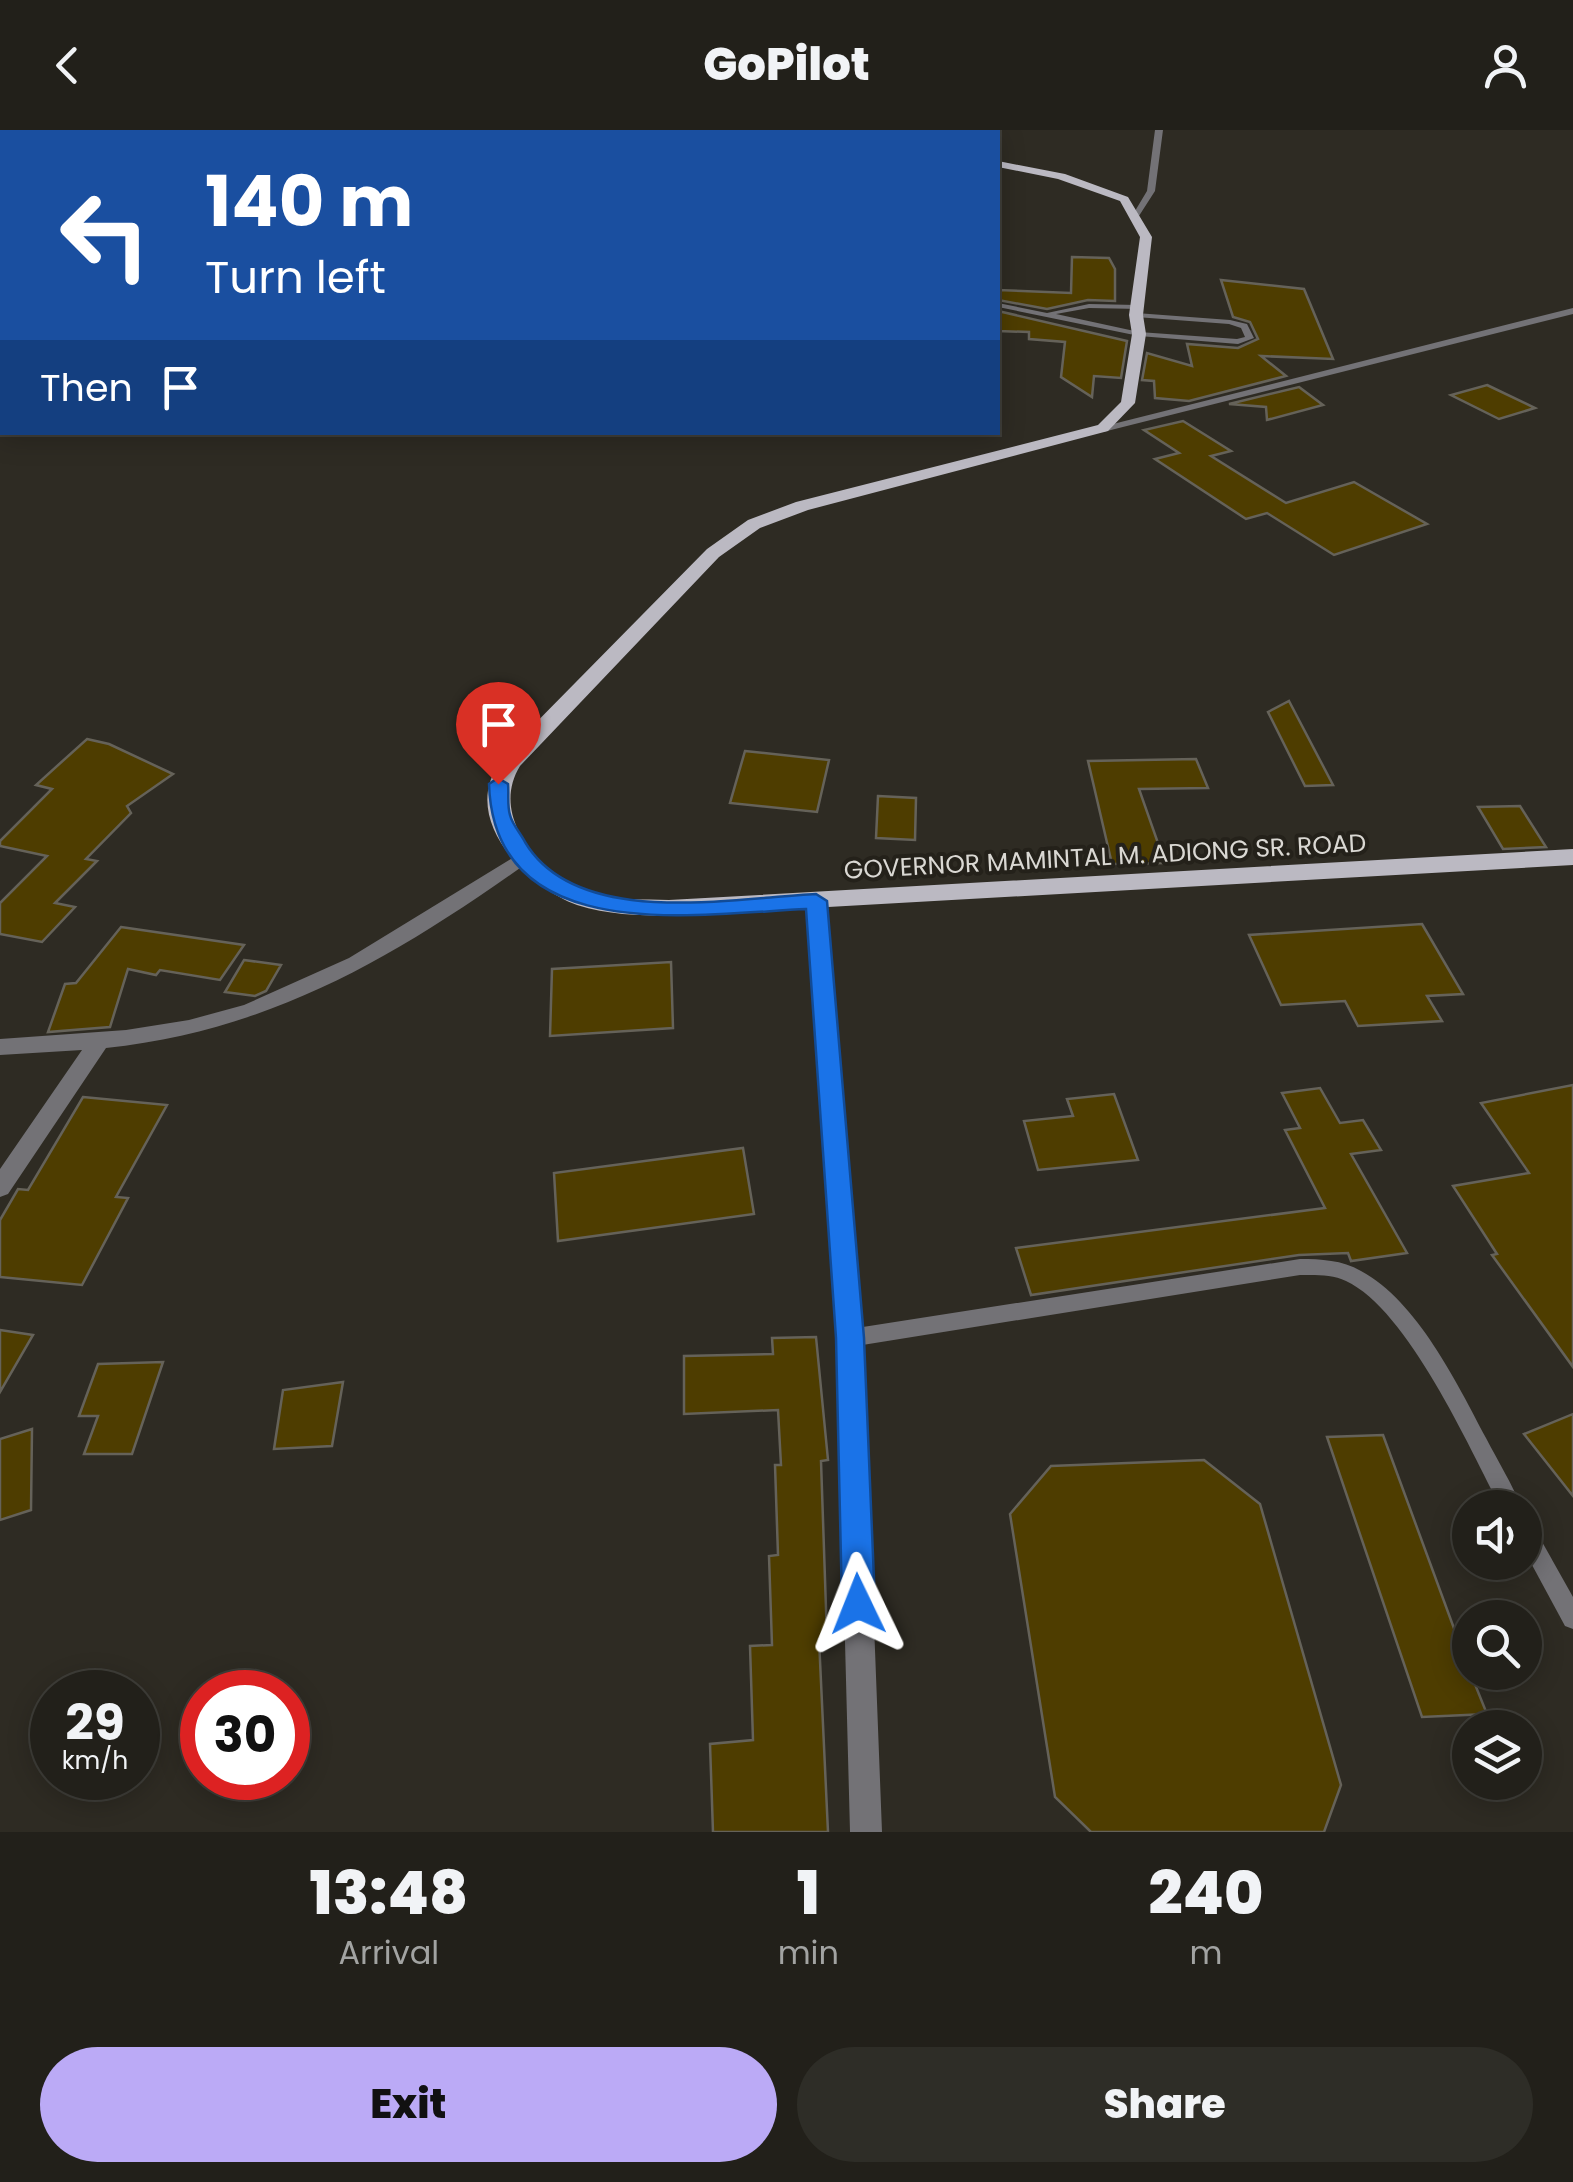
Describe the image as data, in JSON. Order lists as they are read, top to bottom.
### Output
{
  "streets": {
    "main road": ["GOVERNOR MAMINTAL M. ADIONG SR. ROAD"]
  },
  "page": {
    "header": "GoPilot",
    "turn": ["140 m", "Turn left"],
    "then": "Then",
    "speed": "29 km/h",
    "limit": "30",
    "eta": [
      "13:48",
      "Arrival",
      "1",
      "min",
      "240",
      "m"
    ],
    "buttons": ["Exit", "Share"]
  }
}
